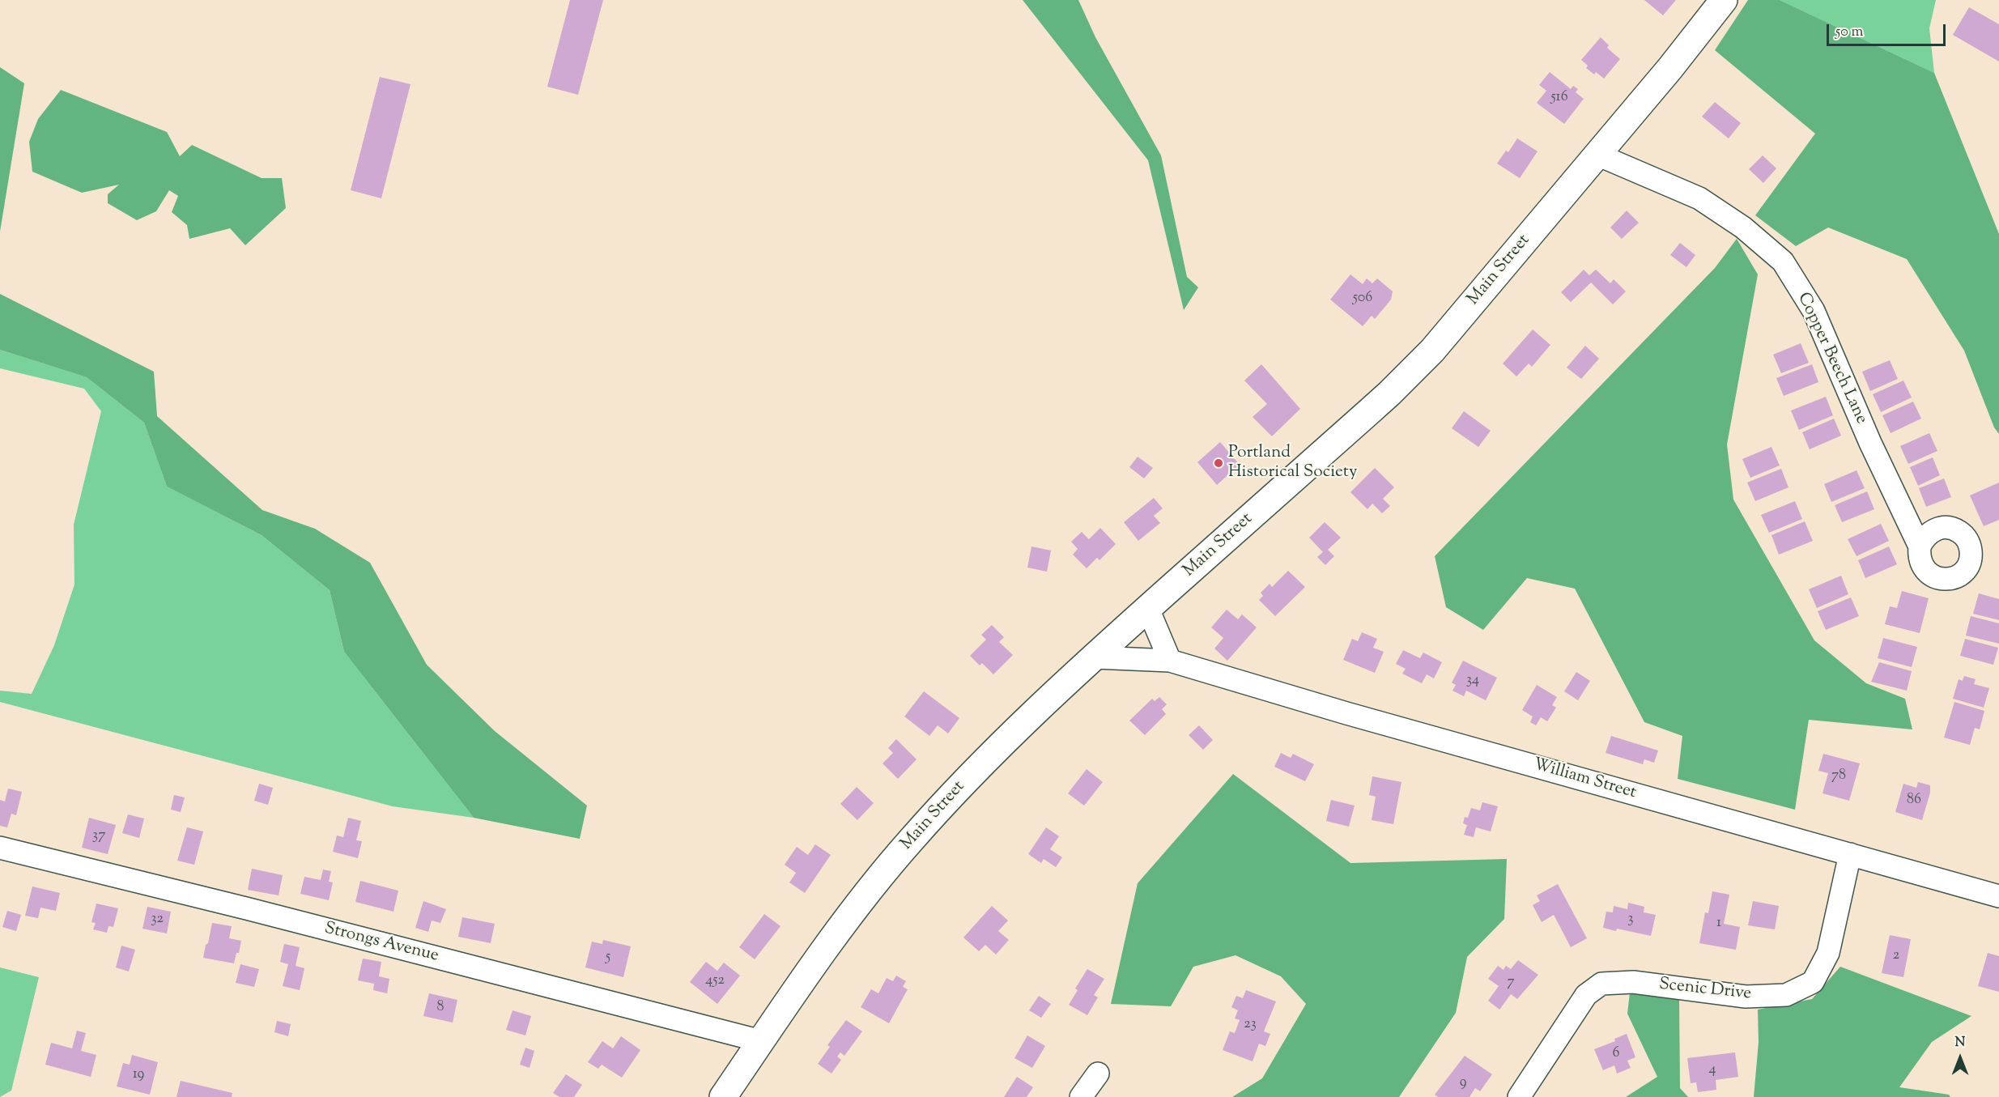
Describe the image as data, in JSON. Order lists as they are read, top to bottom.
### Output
{
  "streets": {
    "main road": ["Main Street"],
    "street": [
      "Copper Beech Lane",
      "William Street",
      "Strongs Avenue",
      "Scenic Drive"
    ]
  },
  "crossings": [
    ["Main Street", "Copper Beech Lane"],
    ["Main Street", "William Street"],
    ["Main Street", "Strongs Avenue"],
    ["William Street", "Scenic Drive"]
  ],
  "places": ["Portland Historical Society"],
  "house_numbers": [
    "516",
    "506",
    "34",
    "78",
    "86",
    "37",
    "32",
    "3",
    "1",
    "2",
    "5",
    "452",
    "7",
    "8",
    "23",
    "6",
    "4",
    "19",
    "9"
  ],
  "scale_bar": "50 m",
  "north": "top"
}
